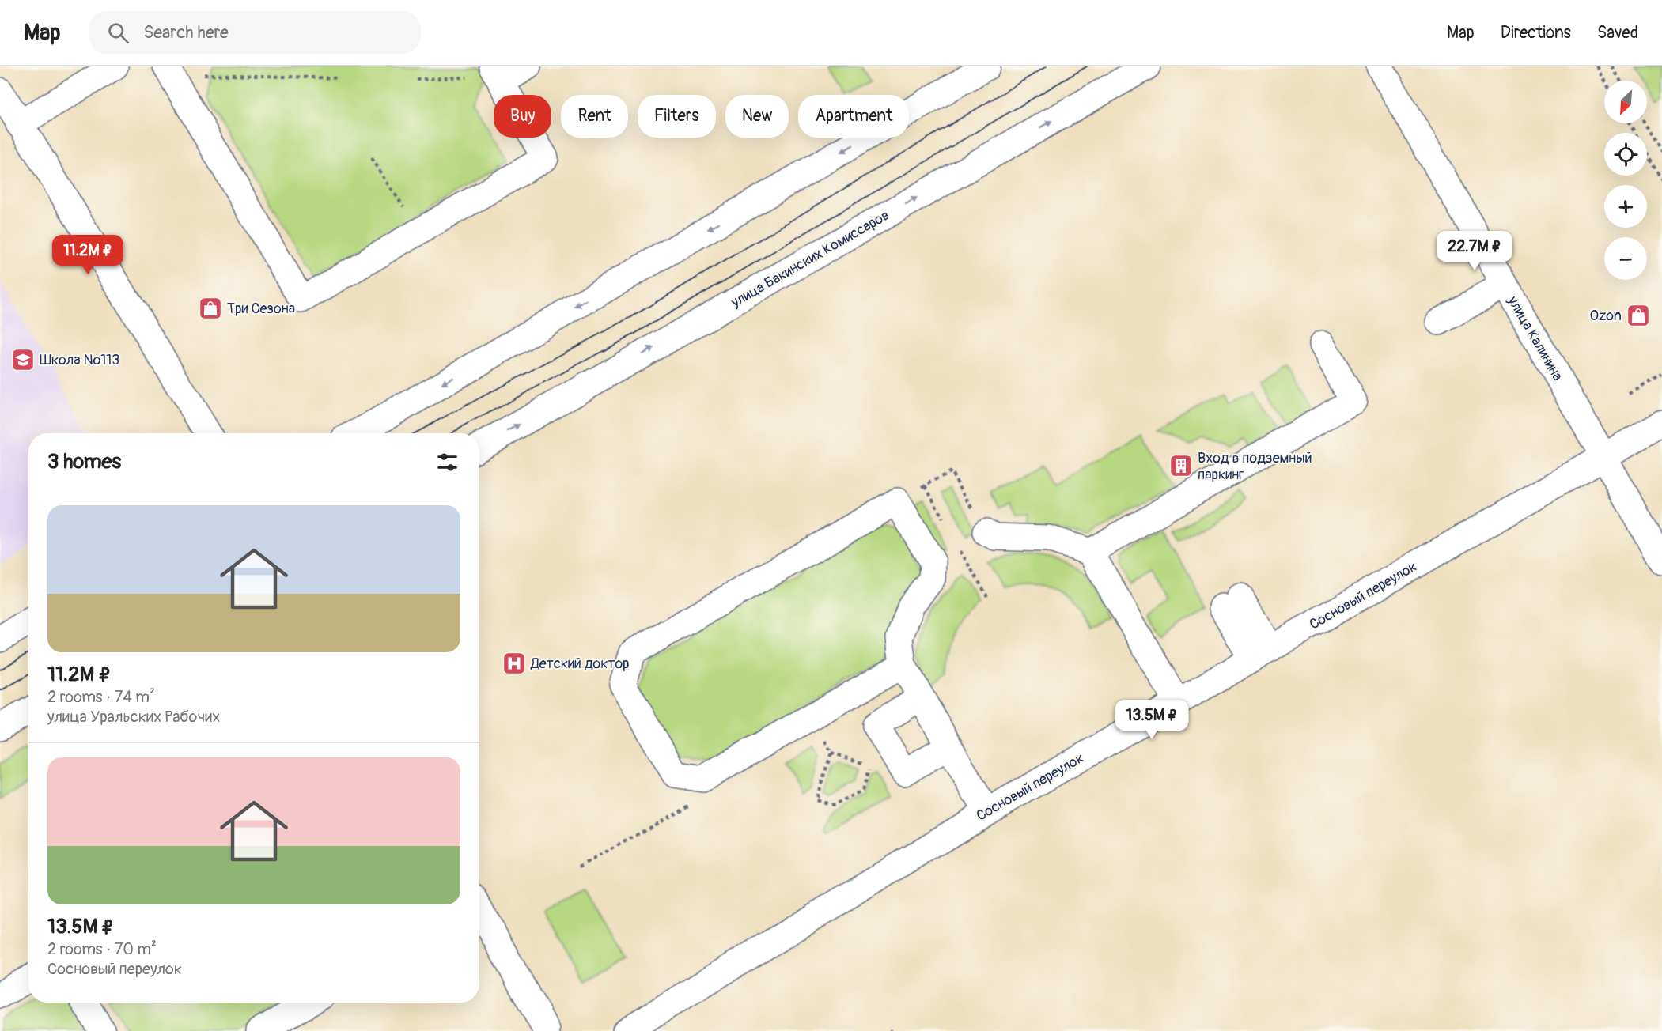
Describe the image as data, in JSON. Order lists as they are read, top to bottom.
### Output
{
  "streets": {
    "street": ["улица Бакинских Комиссаров", "улица Калинина", "Сосновый переулок"]
  },
  "crossings": [
    ["улица Калинина", "Сосновый переулок"]
  ],
  "places": {
    "shop": ["Три Сезона", "Ozon"],
    "school or university": ["Школа №113"],
    "building": ["Вход в подземный паркинг"],
    "hospital": ["Детский доктор"]
  },
  "north": "bottom left",
  "page": {
    "header": "Map",
    "search": "Search here",
    "nav": ["Map", "Directions", "Saved"],
    "map_buttons": ["+", "−"],
    "chip": [
      "Buy",
      "Rent",
      "Filters",
      "New",
      "Apartment"
    ],
    "price": ["22.7M ₽", "11.2M ₽", "13.5M ₽"],
    "heading": "3 homes",
    "list": [
      {
        "name": "11.2M ₽",
        "note": "2 rooms · 74 m² · улица Уральских Рабочих"
      },
      {
        "name": "13.5M ₽",
        "note": "2 rooms · 70 m² · Сосновый переулок"
      }
    ]
  }
}
